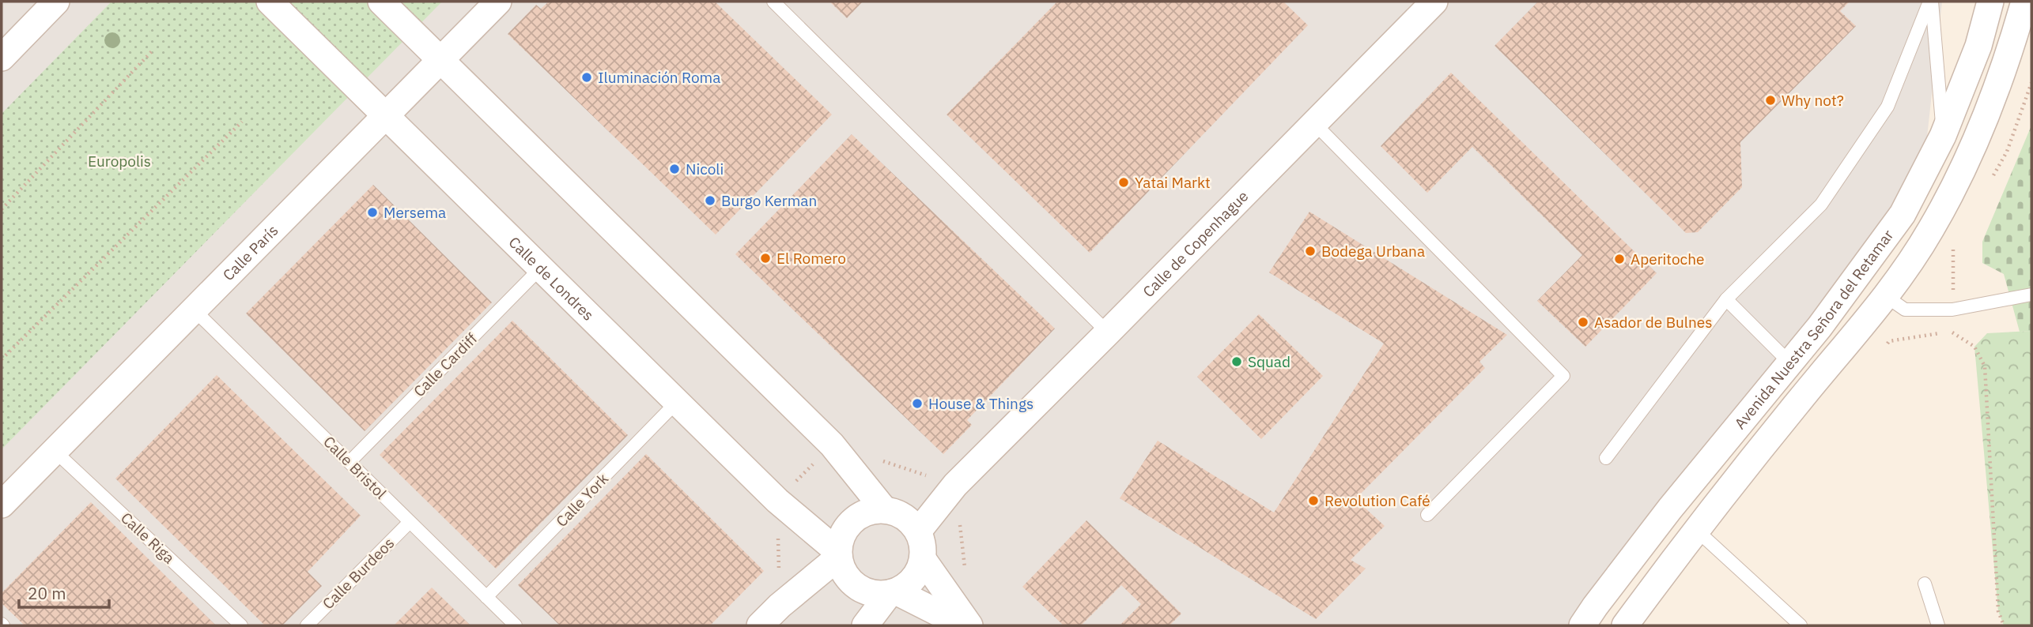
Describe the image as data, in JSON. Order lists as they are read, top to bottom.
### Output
{
  "streets": {
    "street": [
      "Calle de Copenhague",
      "Calle París",
      "Calle de Londres",
      "Avenida Nuestra Señora del Retamar"
    ],
    "lane": [
      "Calle Cardiff",
      "Calle Bristol",
      "Calle York",
      "Calle Riga",
      "Calle Burdeos"
    ]
  },
  "crossings": [
    ["Calle de Copenhague", "Calle de Londres"],
    ["Calle París", "Calle de Londres"],
    ["Calle París", "Calle Bristol"],
    ["Calle París", "Calle Riga"],
    ["Calle de Londres", "Calle Cardiff"],
    ["Calle de Londres", "Calle York"],
    ["Calle Cardiff", "Calle Bristol"],
    ["Calle Bristol", "Calle York"],
    ["Calle Bristol", "Calle Burdeos"]
  ],
  "parks": ["Europolis"],
  "places": [
    "Iluminación Roma",
    "Why not?",
    "Nicoli",
    "Yatai Markt",
    "Burgo Kerman",
    "Mersema",
    "Bodega Urbana",
    "El Romero",
    "Aperitoche",
    "Asador de Bulnes",
    "Squad",
    "House & Things",
    "Revolution Café"
  ],
  "scale_bar": "20 m"
}
